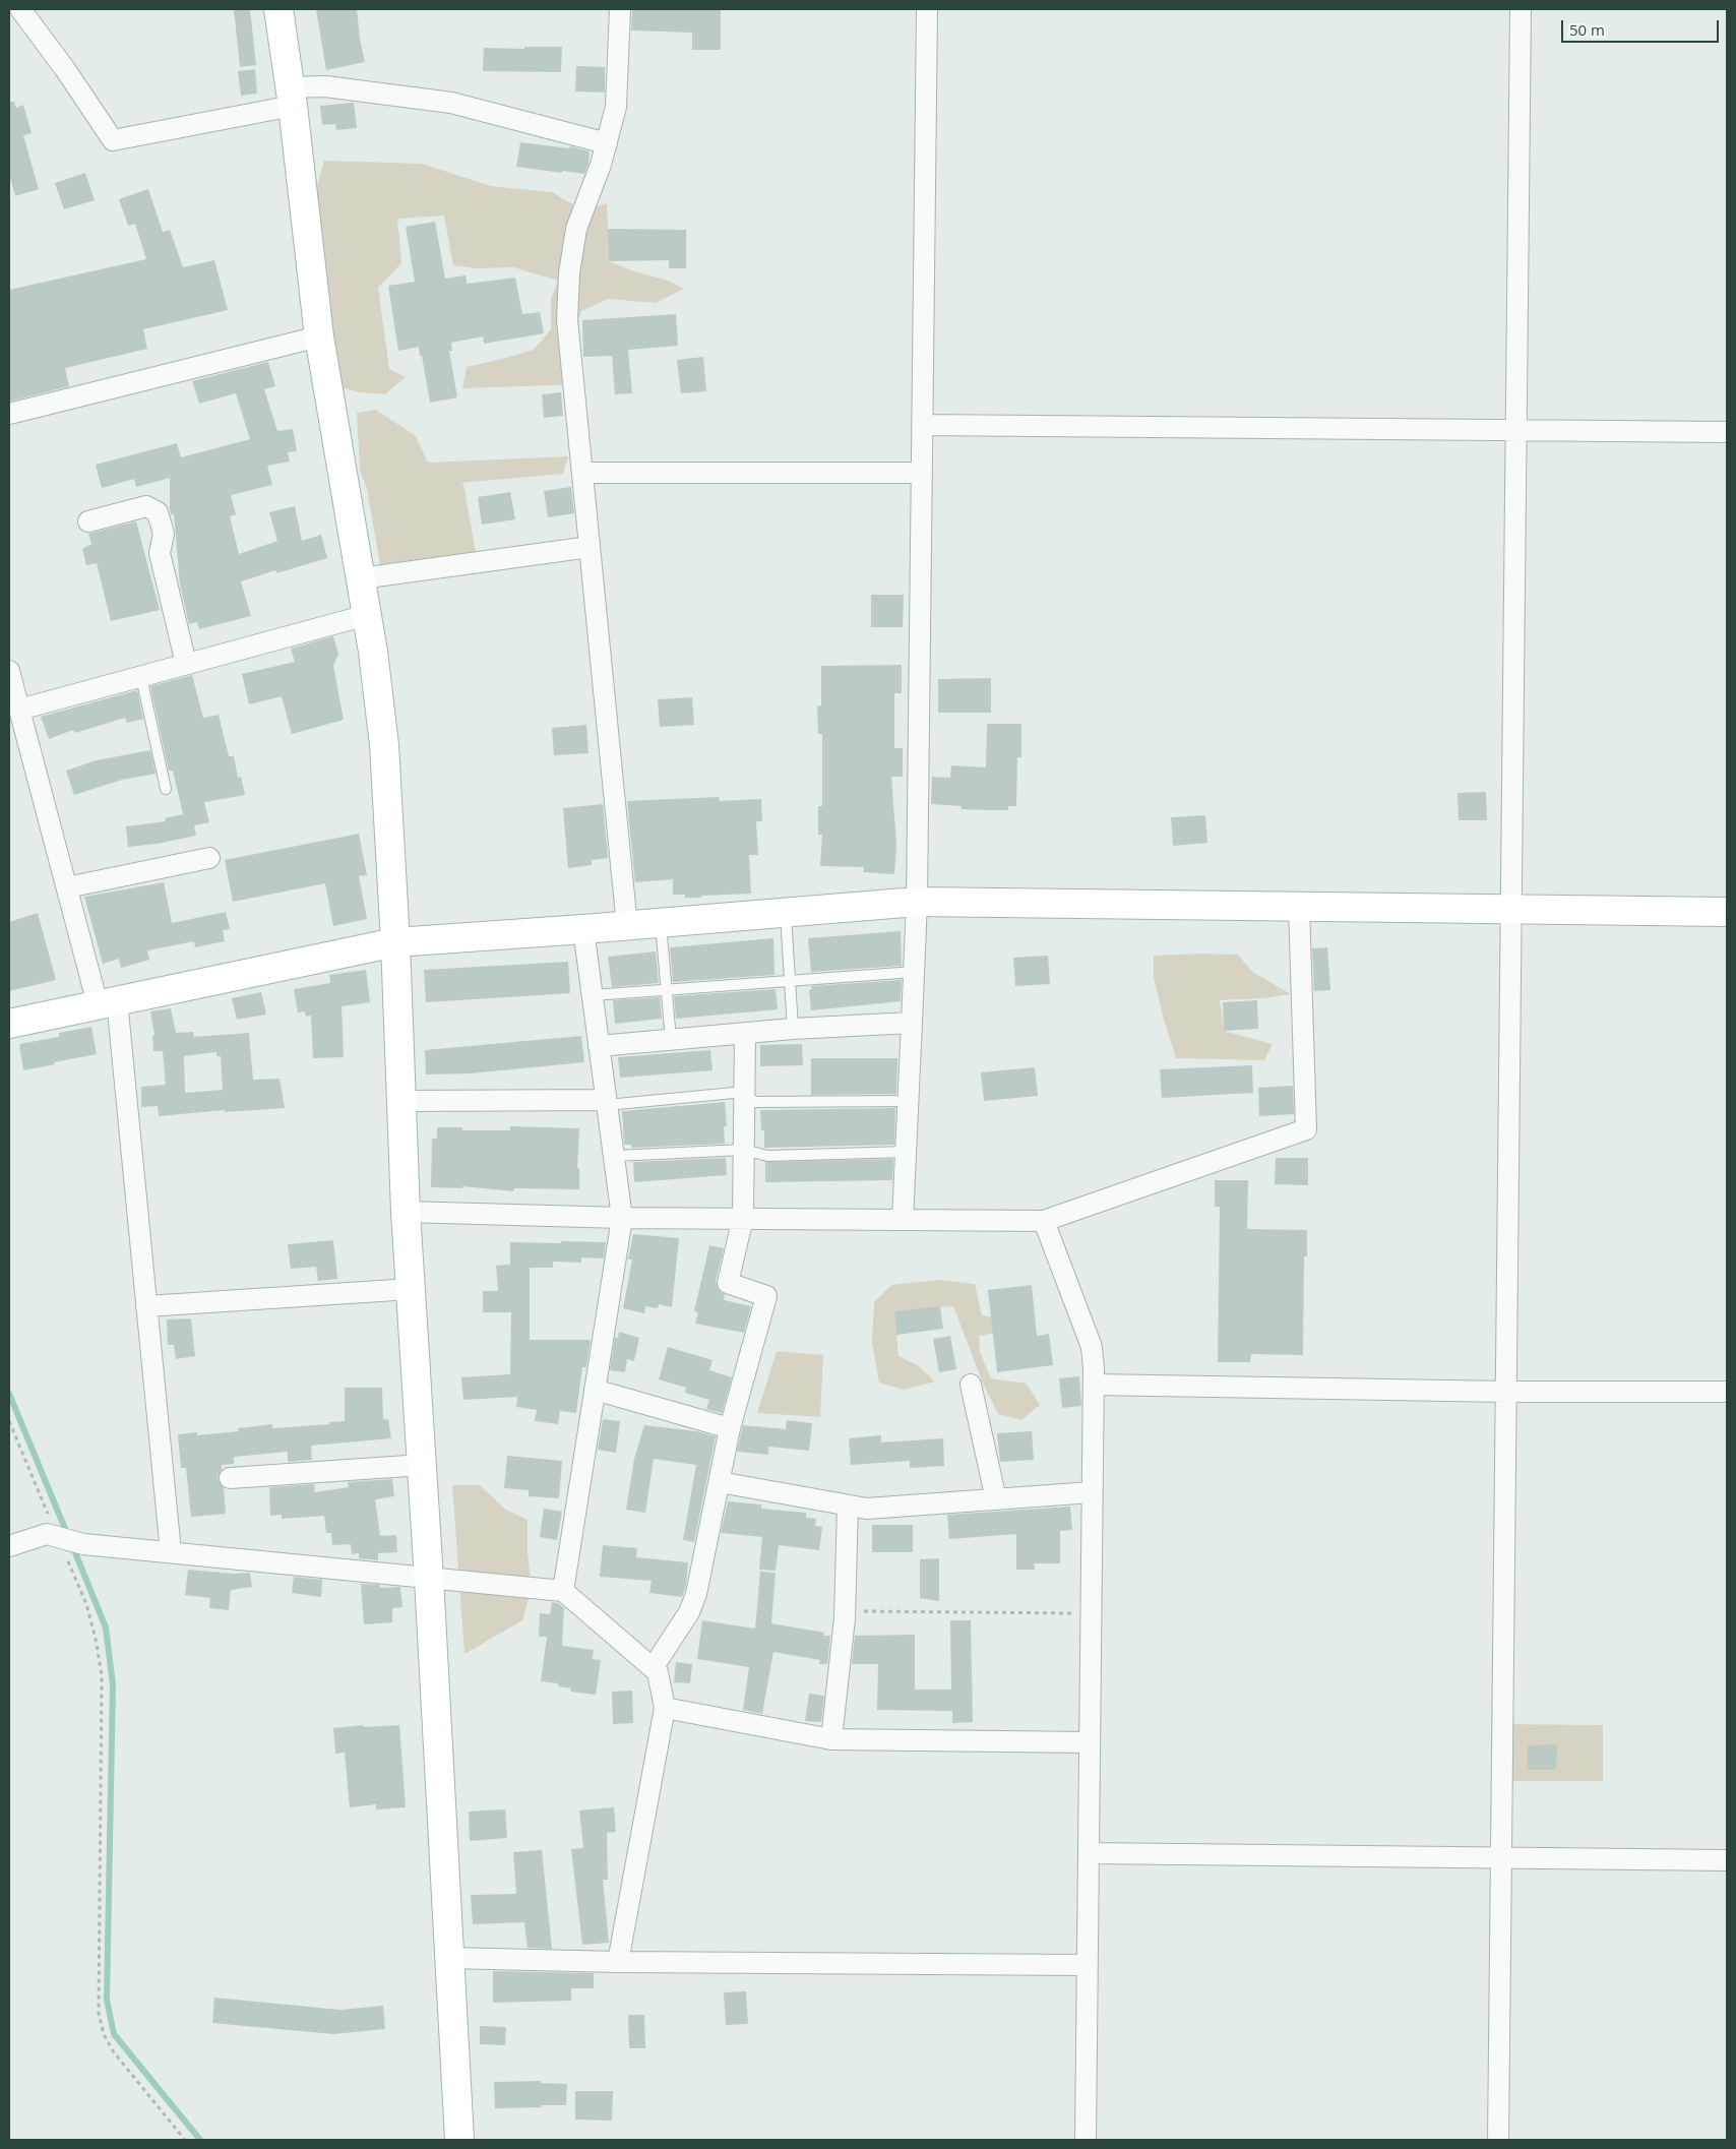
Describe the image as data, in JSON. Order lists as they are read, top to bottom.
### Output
{
  "scale_bar": "50 m"
}
